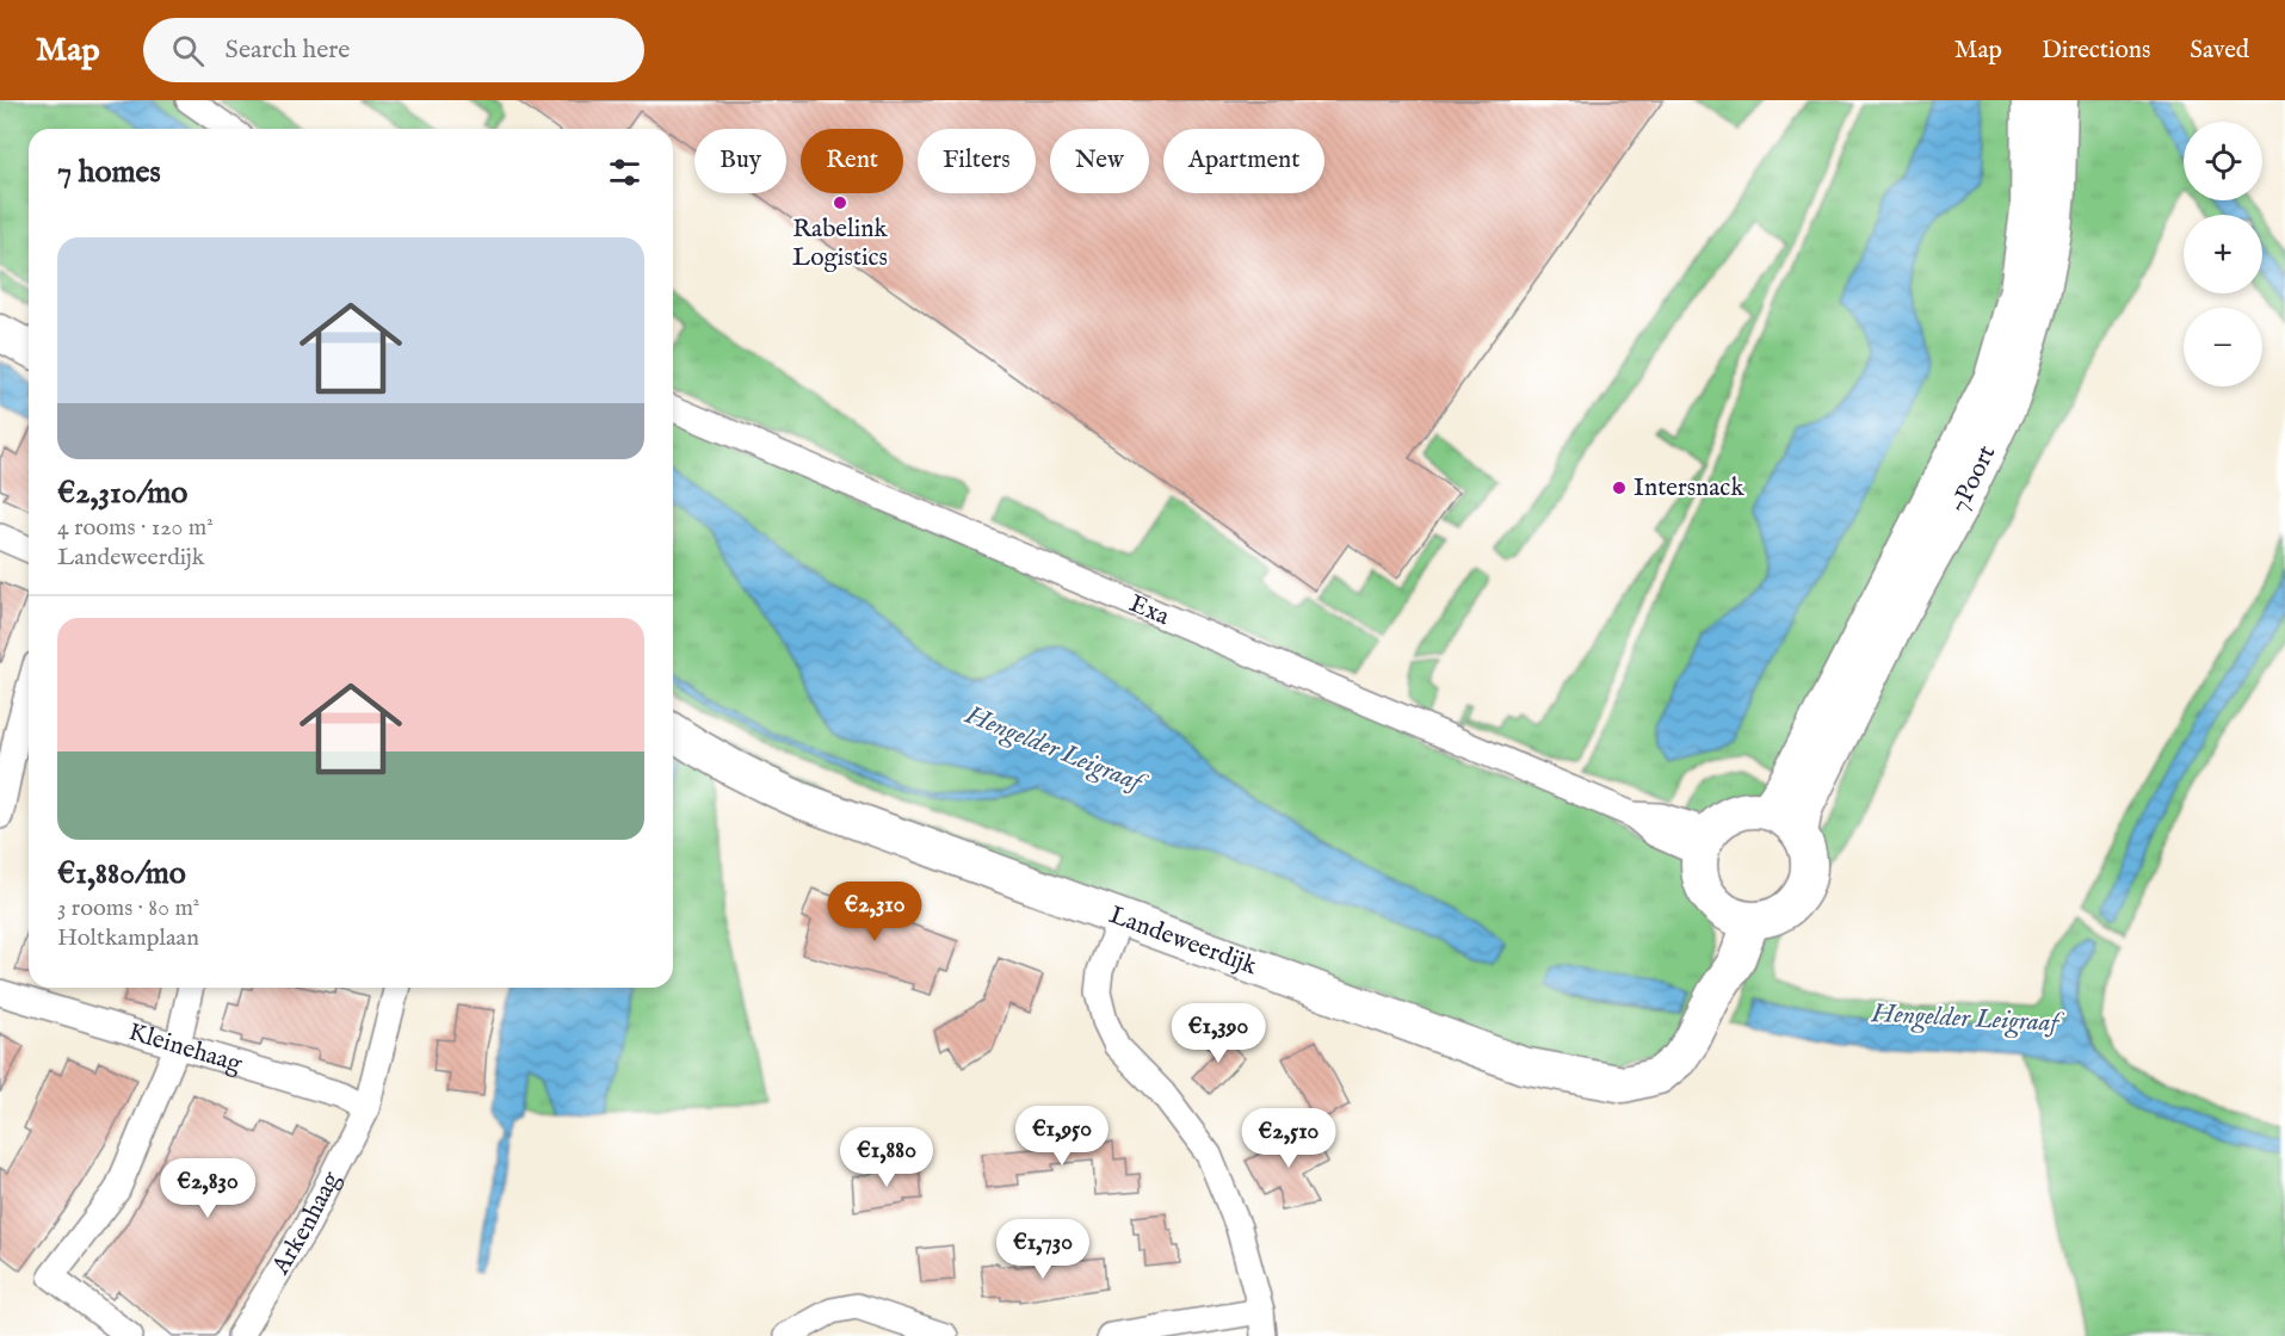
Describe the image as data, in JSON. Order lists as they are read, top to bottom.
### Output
{
  "streets": {
    "street": [
      "7Poort",
      "Exa",
      "Landeweerdijk",
      "Kleinehaag",
      "Arkenhaag"
    ]
  },
  "crossings": [
    ["7Poort", "Exa"],
    ["7Poort", "Landeweerdijk"],
    ["Exa", "Landeweerdijk"],
    ["Kleinehaag", "Arkenhaag"]
  ],
  "water": ["Hengelder Leigraaf"],
  "places": ["Rabelink Logistics", "Intersnack"],
  "page": {
    "header": "Map",
    "search": "Search here",
    "nav": ["Map", "Directions", "Saved"],
    "map_buttons": ["+", "−"],
    "chip": [
      "Buy",
      "Rent",
      "Filters",
      "New",
      "Apartment"
    ],
    "heading": "7 homes",
    "list": [
      {
        "name": "€2,310/mo",
        "note": "4 rooms · 120 m² · Landeweerdijk"
      },
      {
        "name": "€1,880/mo",
        "note": "3 rooms · 80 m² · Holtkamplaan"
      }
    ],
    "price": [
      "€2,310",
      "€1,390",
      "€1,950",
      "€2,510",
      "€1,880",
      "€2,830",
      "€1,730"
    ]
  }
}
